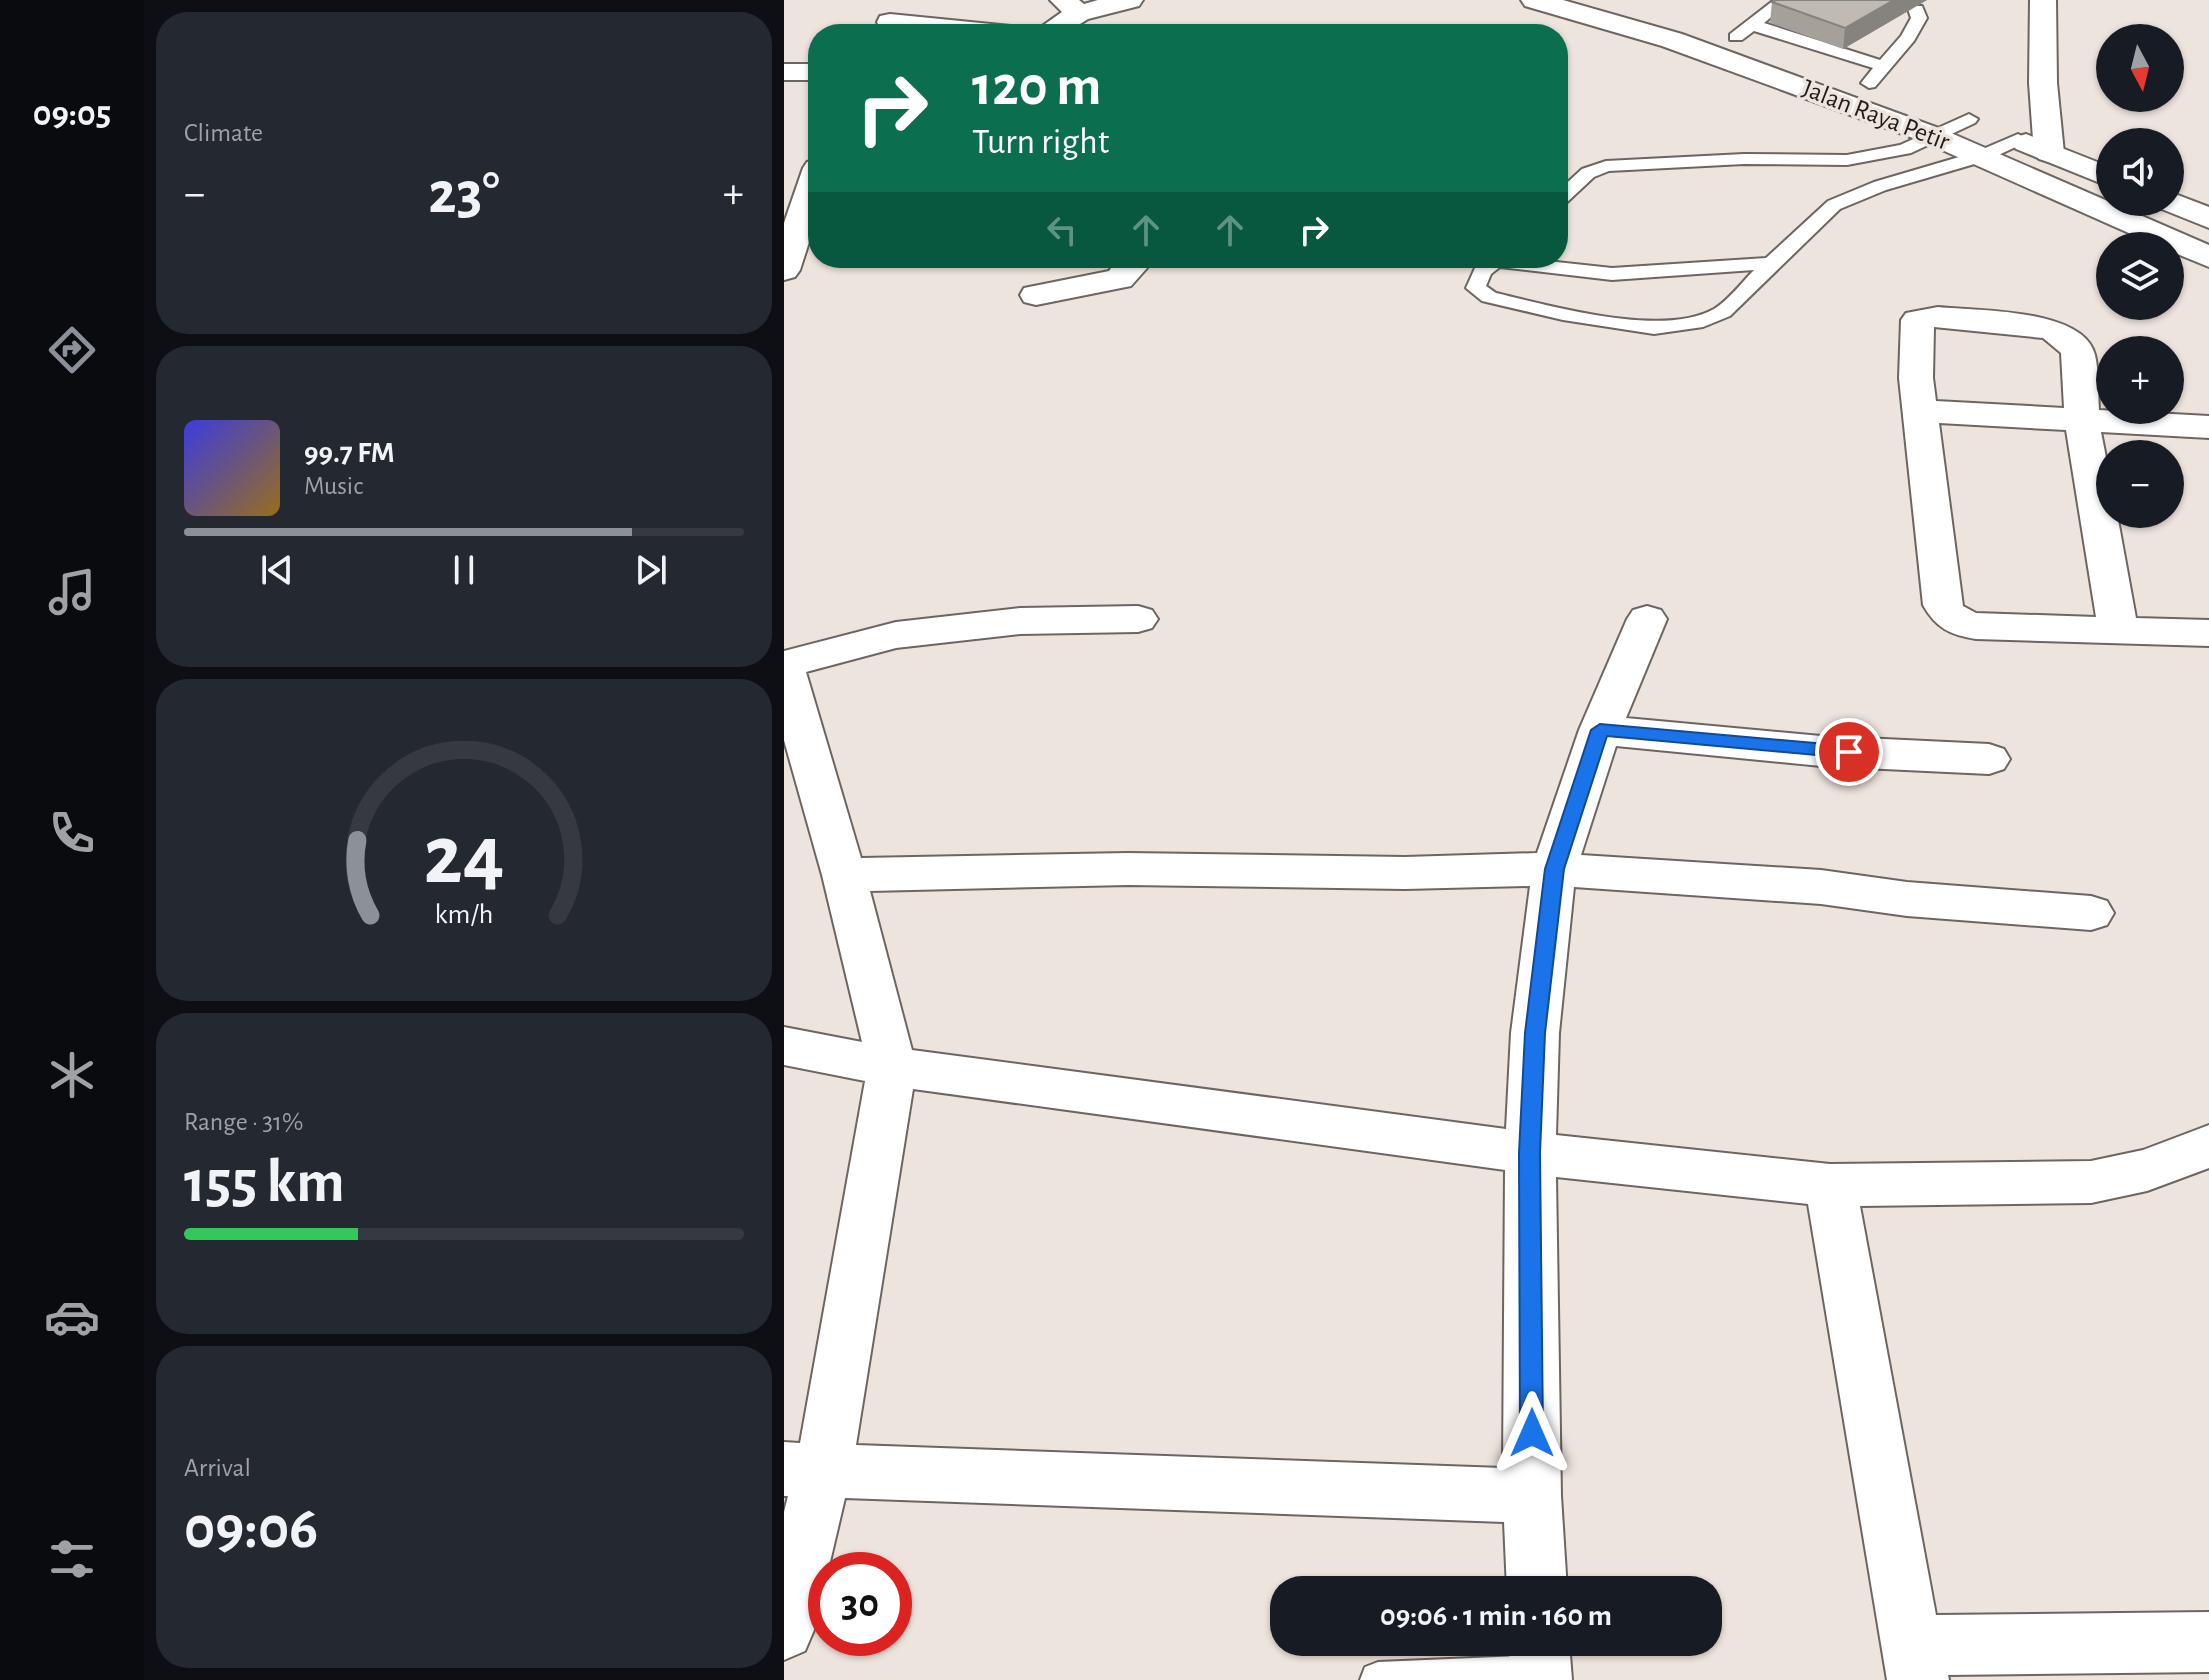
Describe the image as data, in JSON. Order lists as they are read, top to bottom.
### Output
{
  "streets": {
    "street": ["Jalan Raya Petir"]
  },
  "north": "bottom",
  "page": {
    "tabs": "09:05",
    "tile": [
      "Climate",
      ["Range · 31%", "155 km"],
      ["Arrival", "09:06"]
    ],
    "map_buttons": ["+", "−"],
    "turn": ["120 m", "Turn right"],
    "heat": ["−", "23°", "+"],
    "song": ["99.7 FM", "Music"],
    "limit": "30",
    "trip": "09:06 · 1 min · 160 m",
    "gauge": ["24", "km/h"]
  }
}
